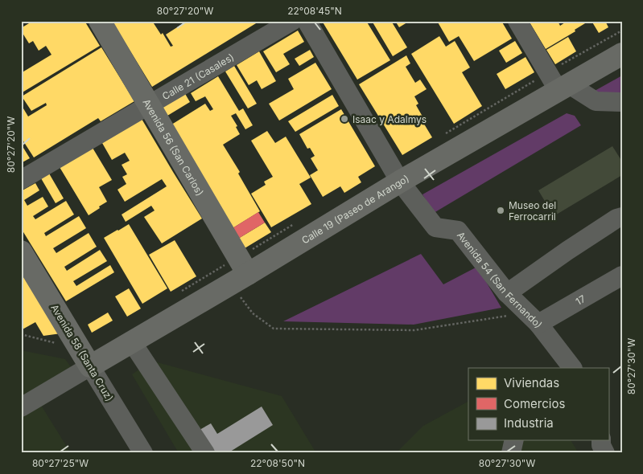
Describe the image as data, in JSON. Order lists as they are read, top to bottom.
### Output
{
  "streets": {
    "main road": ["Avenida 56 (San Carlos)", "Calle 19 (Paseo de Arango)", "Avenida 58 (Santa Cruz)"],
    "street": ["Calle 21 (Casales)", "Avenida 54 (San Fernando)", "17"]
  },
  "crossings": [
    ["Calle 21 (Casales)", "Avenida 56 (San Carlos)"],
    ["Avenida 56 (San Carlos)", "Calle 19 (Paseo de Arango)"],
    ["Calle 19 (Paseo de Arango)", "Avenida 54 (San Fernando)"],
    ["Calle 19 (Paseo de Arango)", "Avenida 58 (Santa Cruz)"],
    ["Avenida 54 (San Fernando)", "17"]
  ],
  "places": ["Isaac y Adalmys", "Museo del Ferrocarril"],
  "legend": ["Viviendas", "Comercios", "Industria"],
  "coordinates": [
    "80°27'20\"W",
    "22°08'45\"N",
    "80°27'30\"W",
    "80°27'25\"W",
    "22°08'50\"N"
  ]
}
